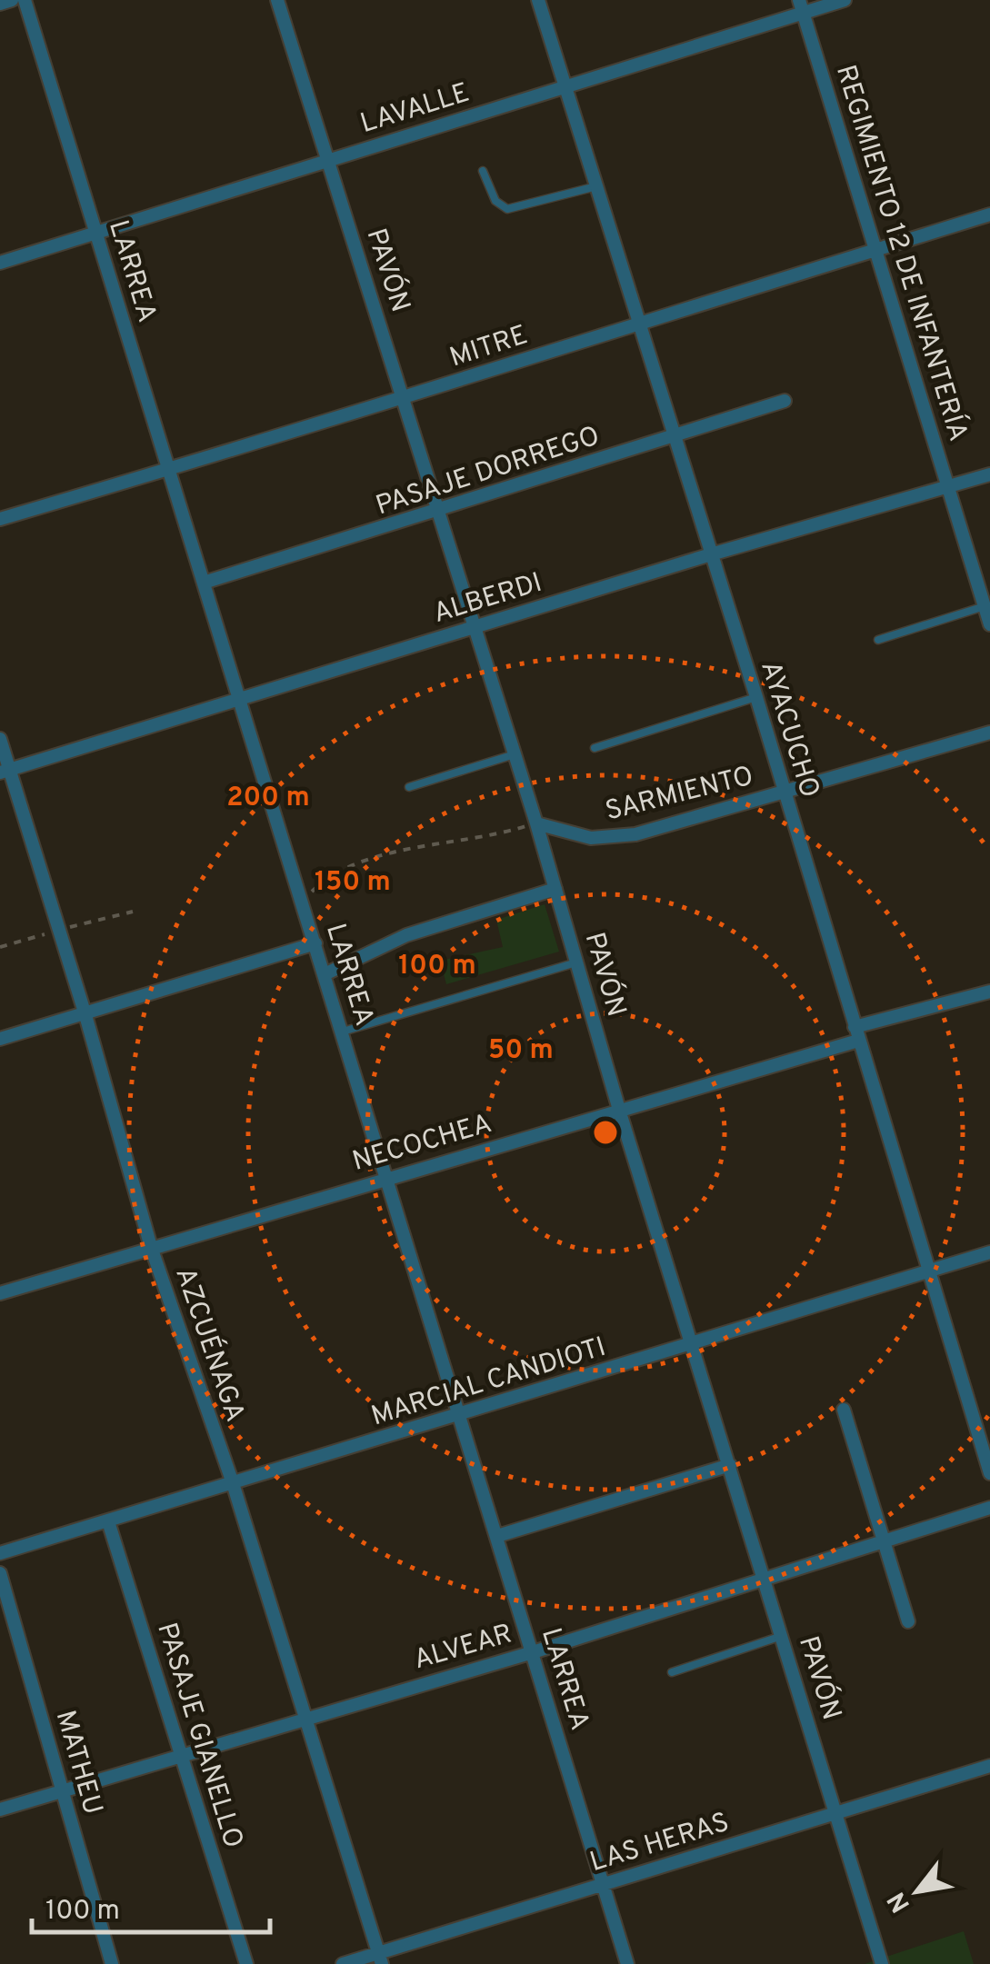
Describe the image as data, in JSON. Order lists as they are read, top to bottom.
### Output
{
  "streets": {
    "street": [
      "LAVALLE",
      "REGIMIENTO 12 DE INFANTERÍA",
      "PAVÓN",
      "LARREA",
      "MITRE",
      "PASAJE DORREGO",
      "ALBERDI",
      "AYACUCHO",
      "SARMIENTO",
      "NECOCHEA",
      "AZCUÉNAGA",
      "MARCIAL CANDIOTI",
      "ALVEAR",
      "PASAJE GIANELLO",
      "MATHEU",
      "LAS HERAS"
    ]
  },
  "crossings": [
    ["LAVALLE", "REGIMIENTO 12 DE INFANTERÍA"],
    ["LAVALLE", "PAVÓN"],
    ["LAVALLE", "LARREA"],
    ["LAVALLE", "AYACUCHO"],
    ["REGIMIENTO 12 DE INFANTERÍA", "MITRE"],
    ["REGIMIENTO 12 DE INFANTERÍA", "ALBERDI"],
    ["PAVÓN", "MITRE"],
    ["PAVÓN", "PASAJE DORREGO"],
    ["PAVÓN", "ALBERDI"],
    ["PAVÓN", "SARMIENTO"],
    ["PAVÓN", "NECOCHEA"],
    ["PAVÓN", "MARCIAL CANDIOTI"],
    ["PAVÓN", "ALVEAR"],
    ["PAVÓN", "LAS HERAS"],
    ["LARREA", "MITRE"],
    ["LARREA", "PASAJE DORREGO"],
    ["LARREA", "ALBERDI"],
    ["LARREA", "NECOCHEA"],
    ["LARREA", "MARCIAL CANDIOTI"],
    ["LARREA", "ALVEAR"],
    ["LARREA", "LAS HERAS"],
    ["MITRE", "AYACUCHO"],
    ["PASAJE DORREGO", "AYACUCHO"],
    ["ALBERDI", "AYACUCHO"],
    ["ALBERDI", "AZCUÉNAGA"],
    ["AYACUCHO", "SARMIENTO"],
    ["AYACUCHO", "NECOCHEA"],
    ["AYACUCHO", "MARCIAL CANDIOTI"],
    ["NECOCHEA", "AZCUÉNAGA"],
    ["AZCUÉNAGA", "MARCIAL CANDIOTI"],
    ["AZCUÉNAGA", "ALVEAR"],
    ["AZCUÉNAGA", "LAS HERAS"],
    ["MARCIAL CANDIOTI", "PASAJE GIANELLO"],
    ["ALVEAR", "PASAJE GIANELLO"],
    ["ALVEAR", "MATHEU"]
  ],
  "scale_bar": "100 m",
  "north": "bottom left",
  "rings": [
    "200 m",
    "150 m",
    "100 m",
    "50 m"
  ]
}
